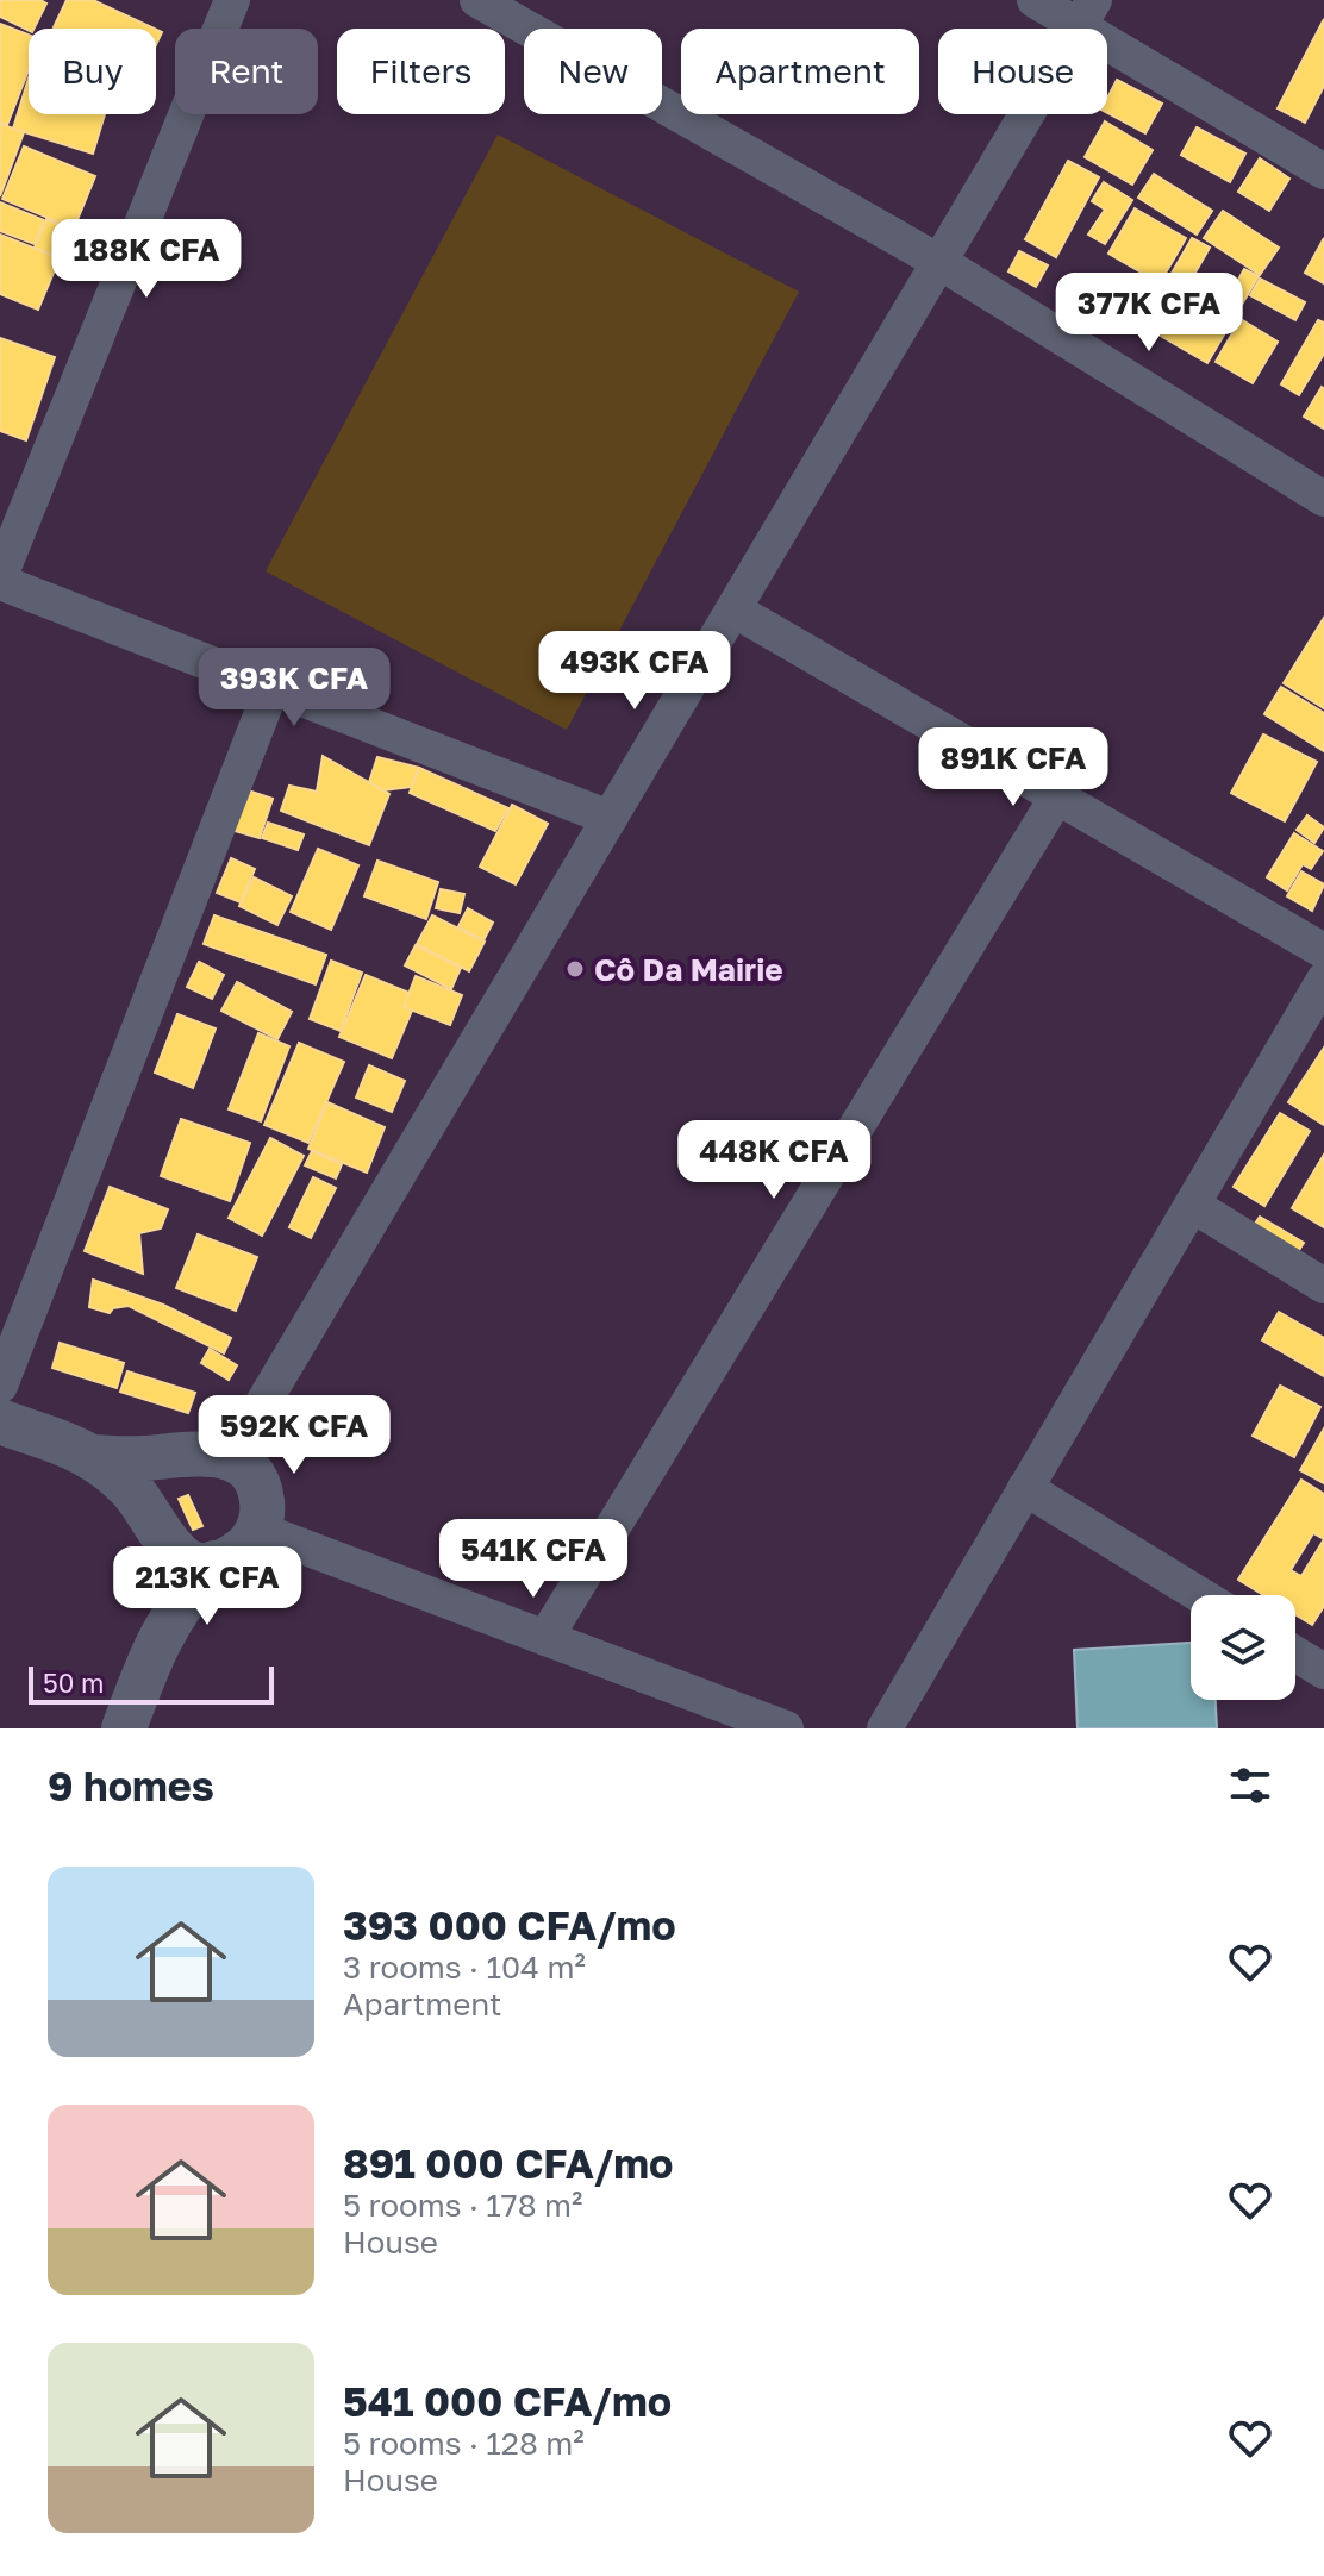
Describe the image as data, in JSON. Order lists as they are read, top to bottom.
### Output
{
  "places": ["Cô Da Mairie"],
  "scale_bar": "50 m",
  "page": {
    "chip": [
      "Buy",
      "Rent",
      "Filters",
      "New",
      "Apartment",
      "House"
    ],
    "price": [
      "188K CFA",
      "377K CFA",
      "493K CFA",
      "393K CFA",
      "891K CFA",
      "448K CFA",
      "592K CFA",
      "541K CFA",
      "213K CFA"
    ],
    "scale": "50 m",
    "heading": "9 homes",
    "list": [
      {
        "name": "393 000 CFA/mo",
        "note": "3 rooms · 104 m² · Apartment"
      },
      {
        "name": "891 000 CFA/mo",
        "note": "5 rooms · 178 m² · House"
      },
      {
        "name": "541 000 CFA/mo",
        "note": "5 rooms · 128 m² · House"
      }
    ]
  }
}
